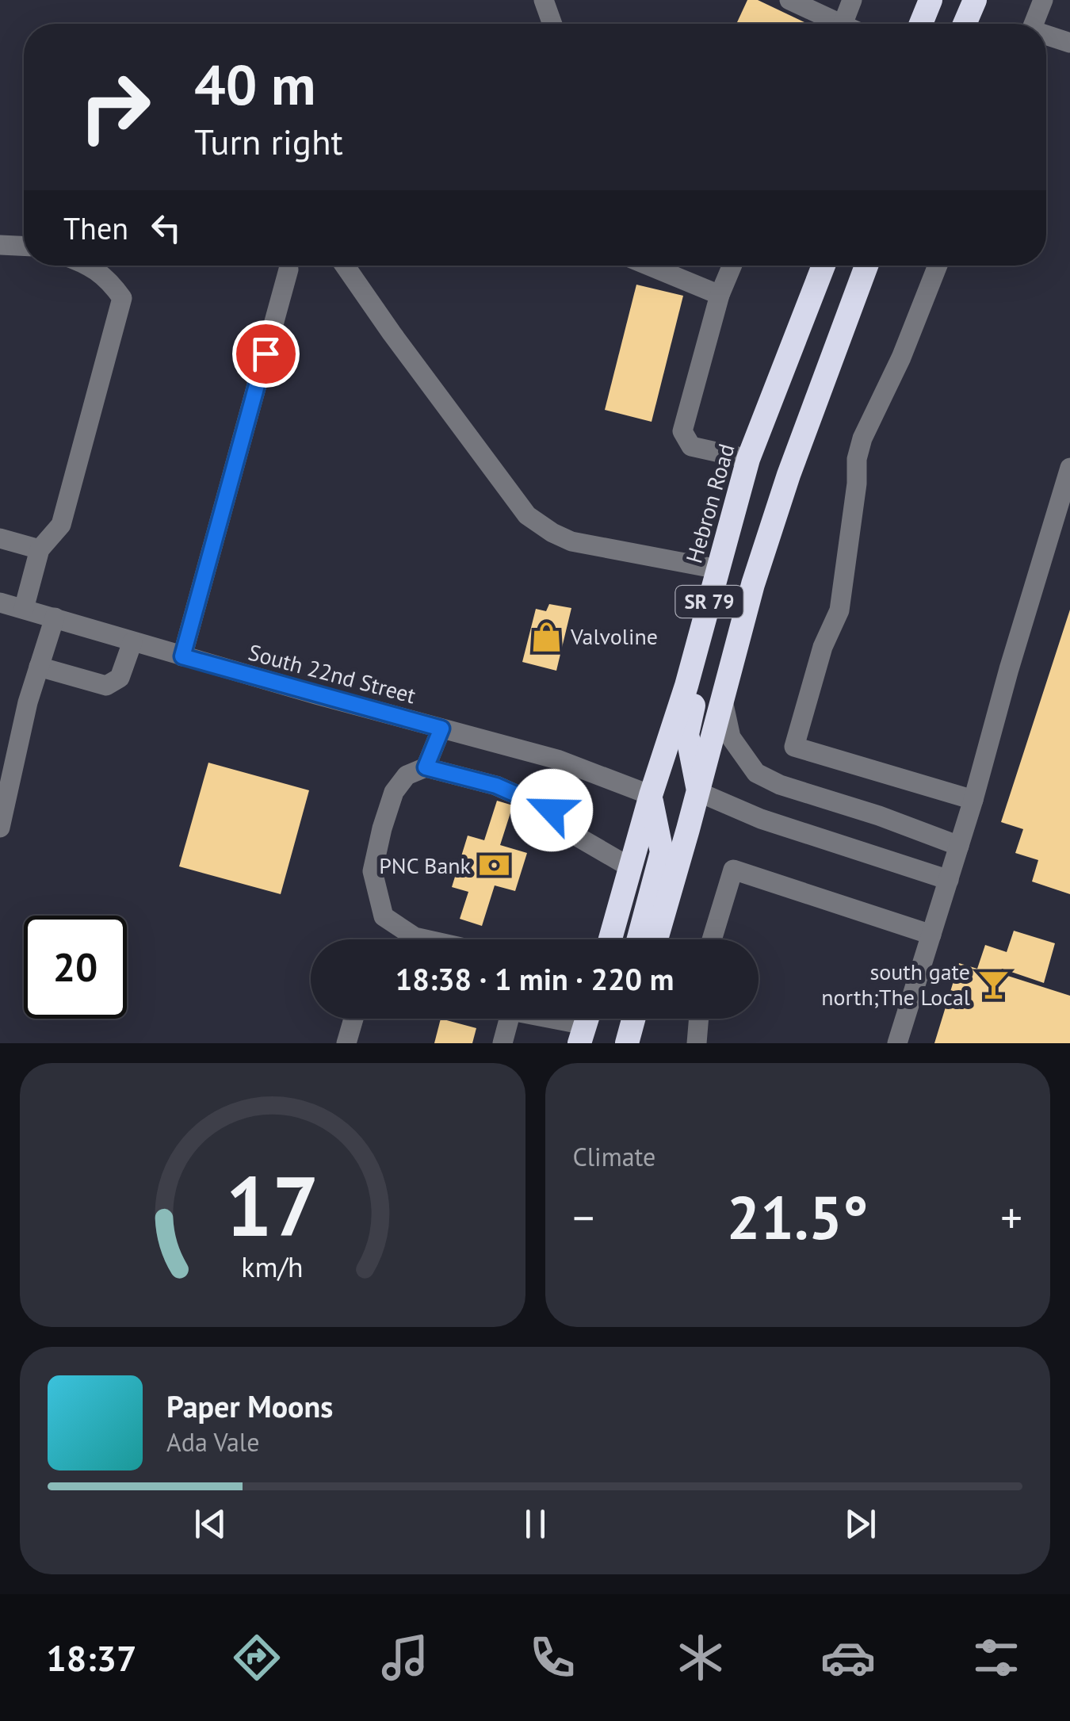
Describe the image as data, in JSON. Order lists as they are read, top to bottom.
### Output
{
  "streets": {
    "highway": ["Hebron Road", "SR 79"],
    "street": ["South 22nd Street"]
  },
  "crossings": [
    ["Hebron Road", "South 22nd Street"]
  ],
  "places": {
    "shop": ["Valvoline"],
    "bank": ["PNC Bank"],
    "bar": ["south gate north;The Local"]
  },
  "page": {
    "turn": ["40 m", "Turn right"],
    "then": "Then",
    "limit": "20",
    "trip": "18:38 · 1 min · 220 m",
    "tile": "Climate",
    "heat": ["−", "21.5°", "+"],
    "song": ["Paper Moons", "Ada Vale"],
    "tabs": "18:37",
    "gauge": ["17", "km/h"]
  }
}
